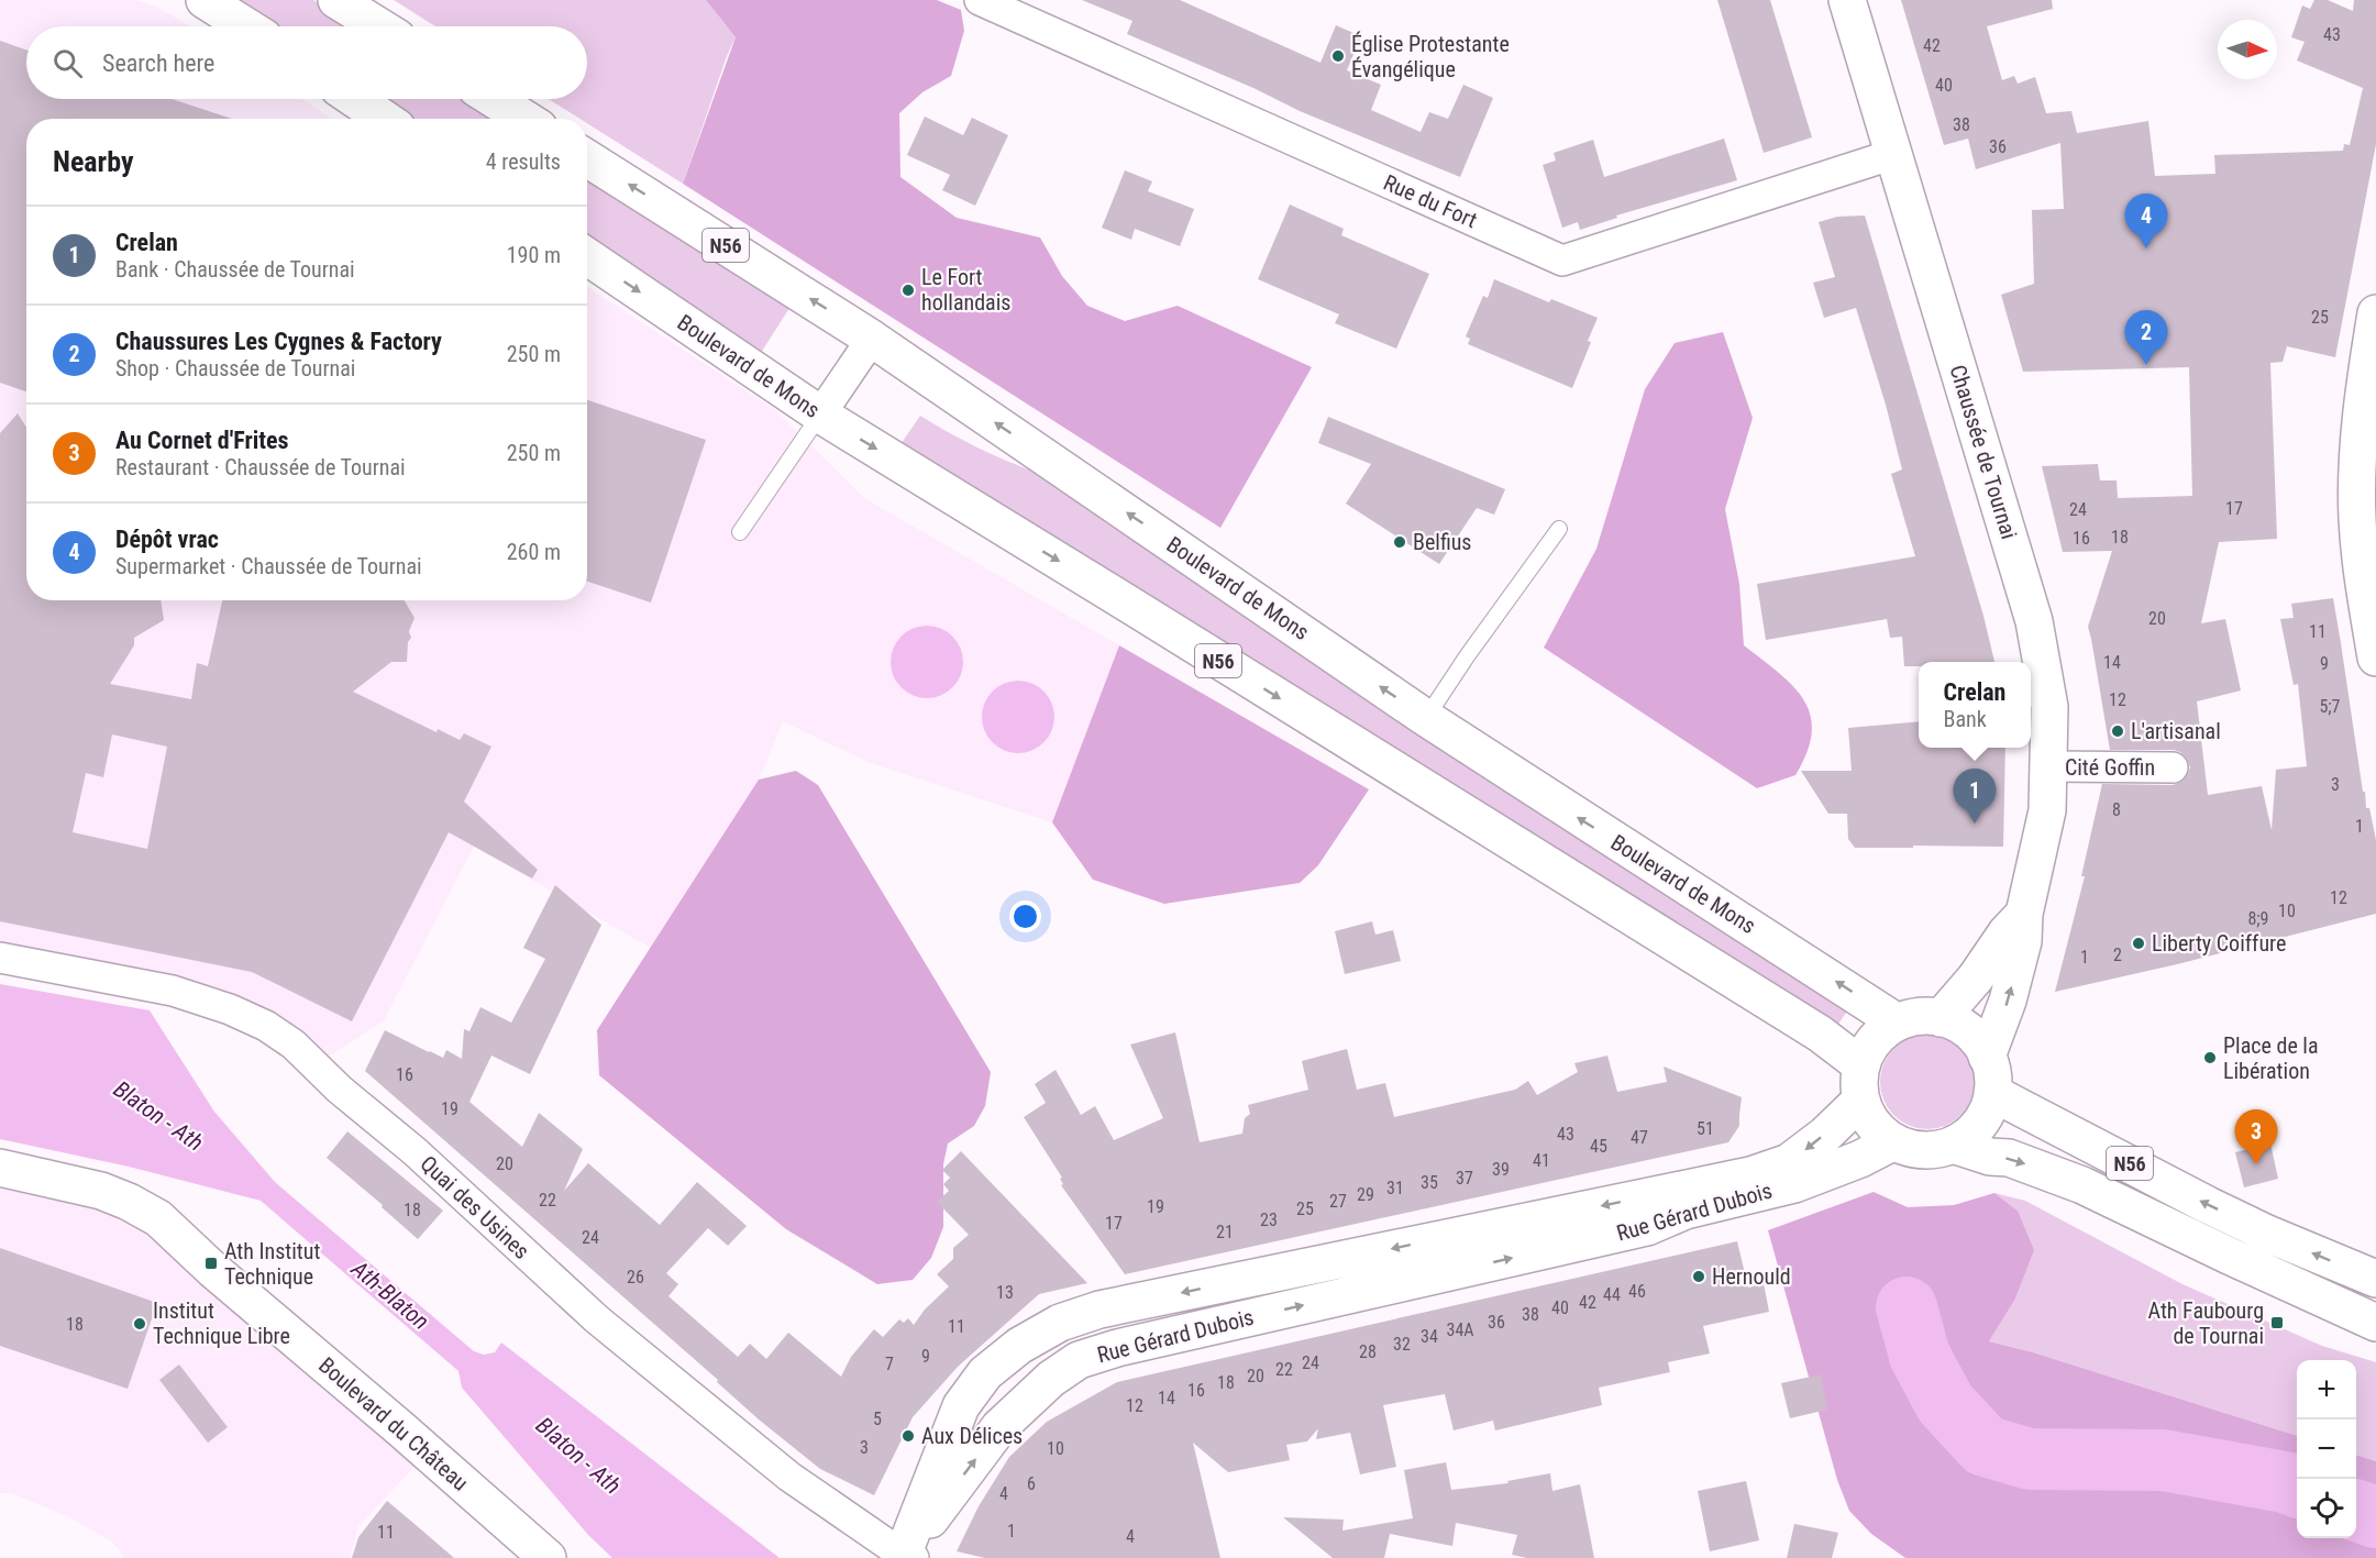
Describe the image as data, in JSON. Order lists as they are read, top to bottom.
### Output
{
  "streets": {
    "main road": [
      "N56",
      "Boulevard de Mons",
      "Chaussée de Tournai",
      "Rue Gérard Dubois",
      "Boulevard du Château"
    ],
    "street": ["Rue du Fort", "Cité Goffin", "Quai des Usines"]
  },
  "crossings": [
    ["Rue du Fort", "Chaussée de Tournai"],
    ["N56", "Boulevard de Mons"],
    ["N56", "Chaussée de Tournai"],
    ["N56", "Rue Gérard Dubois"],
    ["Boulevard de Mons", "Chaussée de Tournai"],
    ["Boulevard de Mons", "Rue Gérard Dubois"],
    ["Chaussée de Tournai", "Cité Goffin"],
    ["Chaussée de Tournai", "Rue Gérard Dubois"],
    ["Quai des Usines", "Rue Gérard Dubois"]
  ],
  "water": ["Blaton - Ath", "Ath-Blaton"],
  "places": {
    "other": [
      "Église Protestante Évangélique",
      "Le Fort hollandais",
      "Belfius",
      "L'artisanal",
      "Liberty Coiffure",
      "Place de la Libération",
      "Hernould",
      "Institut Technique Libre",
      "Aux Délices"
    ],
    "transit": ["Ath Institut Technique", "Ath Faubourg de Tournai"]
  },
  "house_numbers": [
    "43",
    "42",
    "40",
    "38",
    "36",
    "25",
    "17",
    "24",
    "18",
    "16",
    "20",
    "11",
    "14",
    "9",
    "12",
    "5;7",
    "3",
    "8",
    "1",
    "12",
    "10",
    "8;9",
    "2",
    "1",
    "16",
    "19",
    "51",
    "43",
    "47",
    "45",
    "41",
    "20",
    "39",
    "37",
    "35",
    "31",
    "29",
    "22",
    "27",
    "19",
    "25",
    "18",
    "23",
    "17",
    "21",
    "24",
    "26",
    "46",
    "13",
    "44",
    "42",
    "40",
    "38",
    "36",
    "18",
    "11",
    "34A",
    "34",
    "32",
    "28",
    "9",
    "24",
    "7",
    "22",
    "20",
    "18",
    "16",
    "14",
    "12",
    "5",
    "3",
    "10",
    "6",
    "4",
    "1",
    "11",
    "4"
  ],
  "north": "right",
  "page": {
    "search": "Search here",
    "heading": ["Nearby", "4 results"],
    "pins": [
      "4",
      "2",
      "1",
      "3"
    ],
    "list": [
      {
        "mark": "1",
        "name": "Crelan",
        "note": "Bank · Chaussée de Tournai",
        "value": "190 m"
      },
      {
        "mark": "2",
        "name": "Chaussures Les Cygnes & Factory",
        "note": "Shop · Chaussée de Tournai",
        "value": "250 m"
      },
      {
        "mark": "3",
        "name": "Au Cornet d'Frites",
        "note": "Restaurant · Chaussée de Tournai",
        "value": "250 m"
      },
      {
        "mark": "4",
        "name": "Dépôt vrac",
        "note": "Supermarket · Chaussée de Tournai",
        "value": "260 m"
      }
    ],
    "popup": ["Crelan", "Bank"],
    "map_buttons": ["+", "−"]
  }
}
